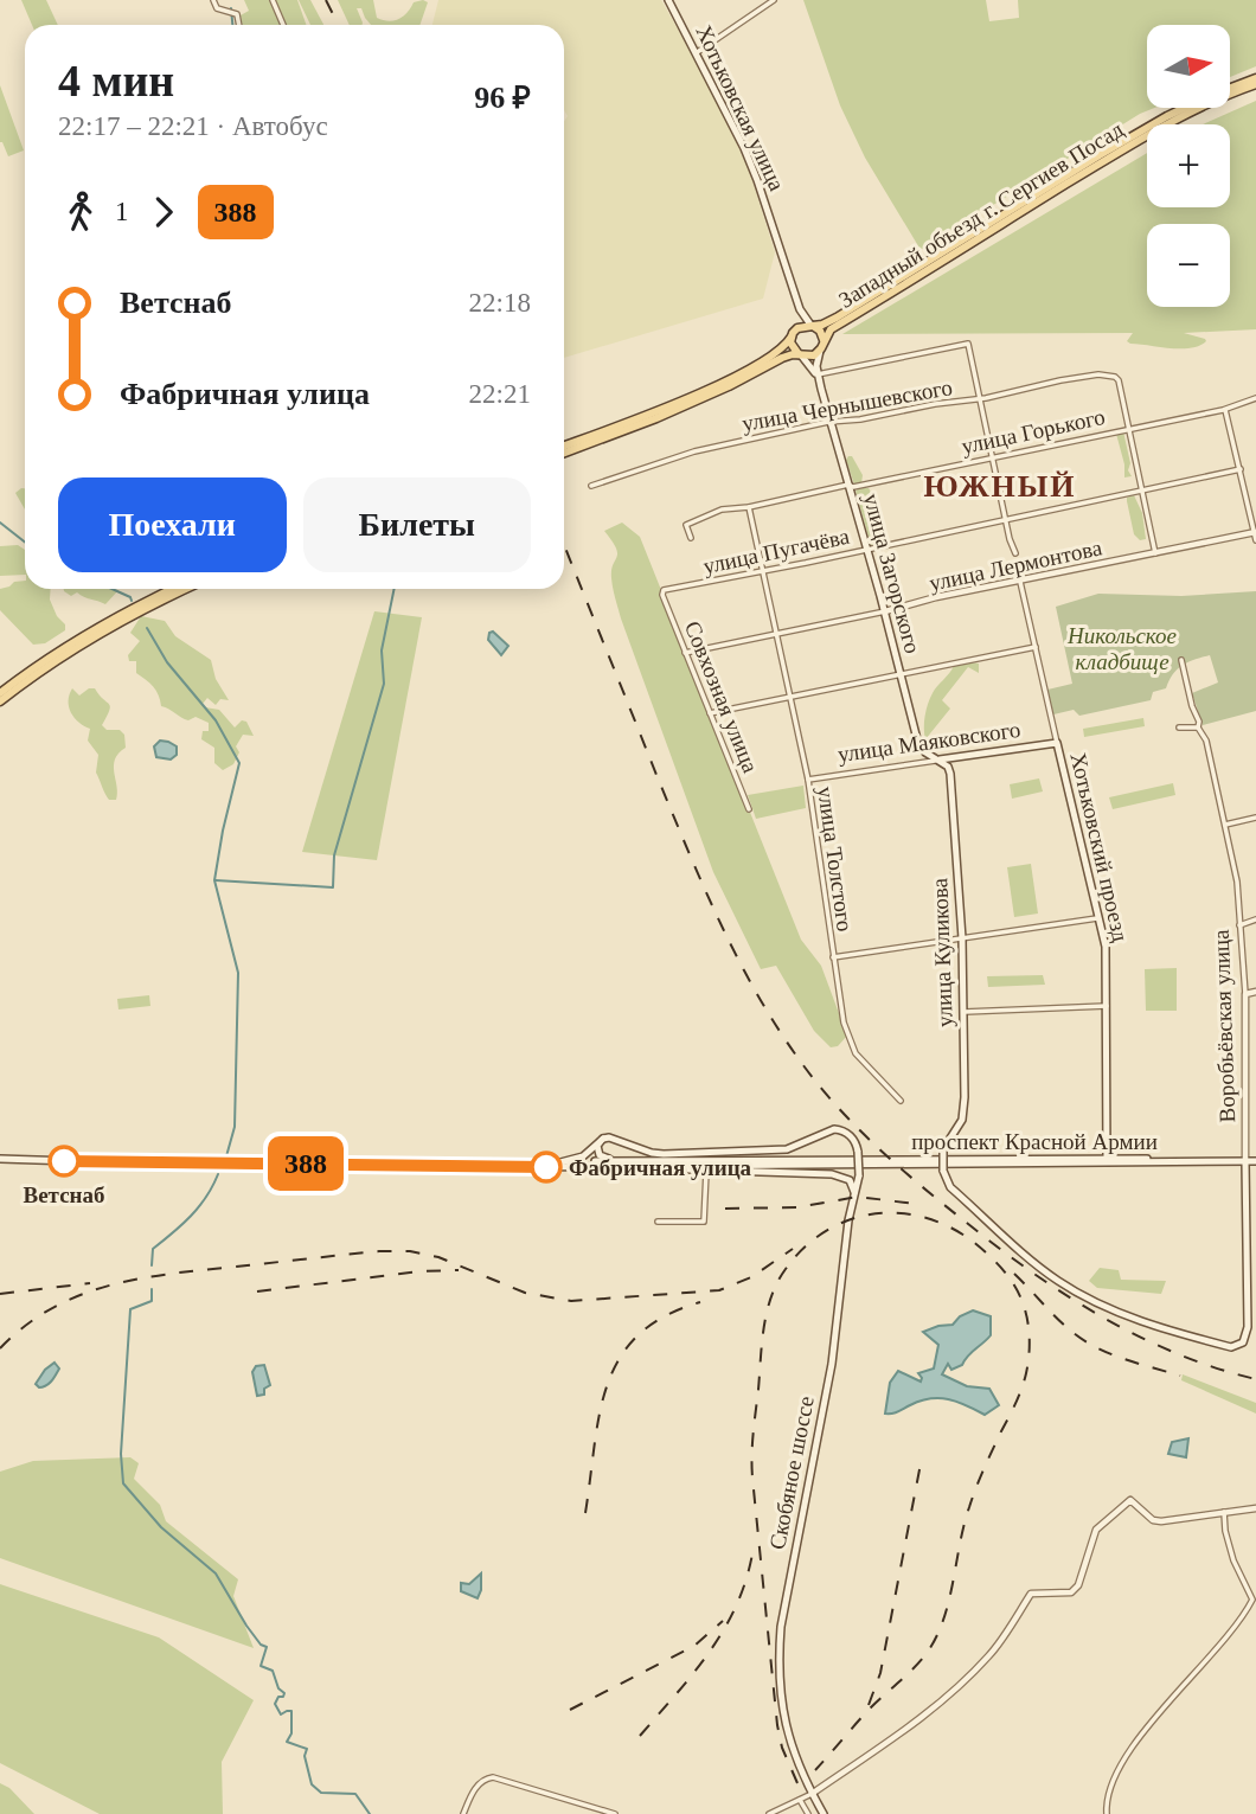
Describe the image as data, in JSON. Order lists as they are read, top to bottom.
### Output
{
  "streets": {
    "main road": [
      "Хотьковская улица",
      "Западный объезд г. Сергиев Посад",
      "улица Загорского",
      "улица Маяковского",
      "Хотьковский проезд",
      "улица Куликова",
      "Воробьёвская улица",
      "проспект Красной Армии",
      "Скобяное шоссе"
    ],
    "street": [
      "улица Чернышевского",
      "улица Горького",
      "улица Пугачёва",
      "улица Лермонтова",
      "Совхозная улица",
      "улица Толстого"
    ]
  },
  "crossings": [
    ["улица Чернышевского", "улица Горького"],
    ["улица Чернышевского", "улица Загорского"],
    ["улица Горького", "улица Загорского"],
    ["улица Горького", "улица Толстого"],
    ["улица Пугачёва", "улица Загорского"],
    ["улица Пугачёва", "Совхозная улица"],
    ["улица Пугачёва", "улица Толстого"],
    ["улица Лермонтова", "улица Загорского"],
    ["улица Лермонтова", "Совхозная улица"],
    ["улица Лермонтова", "улица Толстого"],
    ["улица Загорского", "улица Маяковского"],
    ["улица Загорского", "улица Куликова"],
    ["улица Маяковского", "Хотьковский проезд"],
    ["улица Маяковского", "улица Толстого"],
    ["улица Маяковского", "улица Куликова"],
    ["Хотьковский проезд", "проспект Красной Армии"],
    ["улица Куликова", "Воробьёвская улица"],
    ["Воробьёвская улица", "проспект Красной Армии"]
  ],
  "districts": ["ЮЖНЫЙ"],
  "parks": ["Никольское кладбище"],
  "places": ["Ветснаб", "Фабричная улица"],
  "lines": ["bus line 388"],
  "north": "right",
  "page": {
    "on_map": "388",
    "map_buttons": ["+", "−"],
    "heading": ["4 мин", "22:17 – 22:21 · Автобус", "96 ₽"],
    "legs": ["1", "388"],
    "list": [
      {
        "name": "Ветснаб",
        "value": "22:18"
      },
      {
        "name": "Фабричная улица",
        "value": "22:21"
      }
    ],
    "buttons": ["Поехали", "Билеты"]
  }
}
